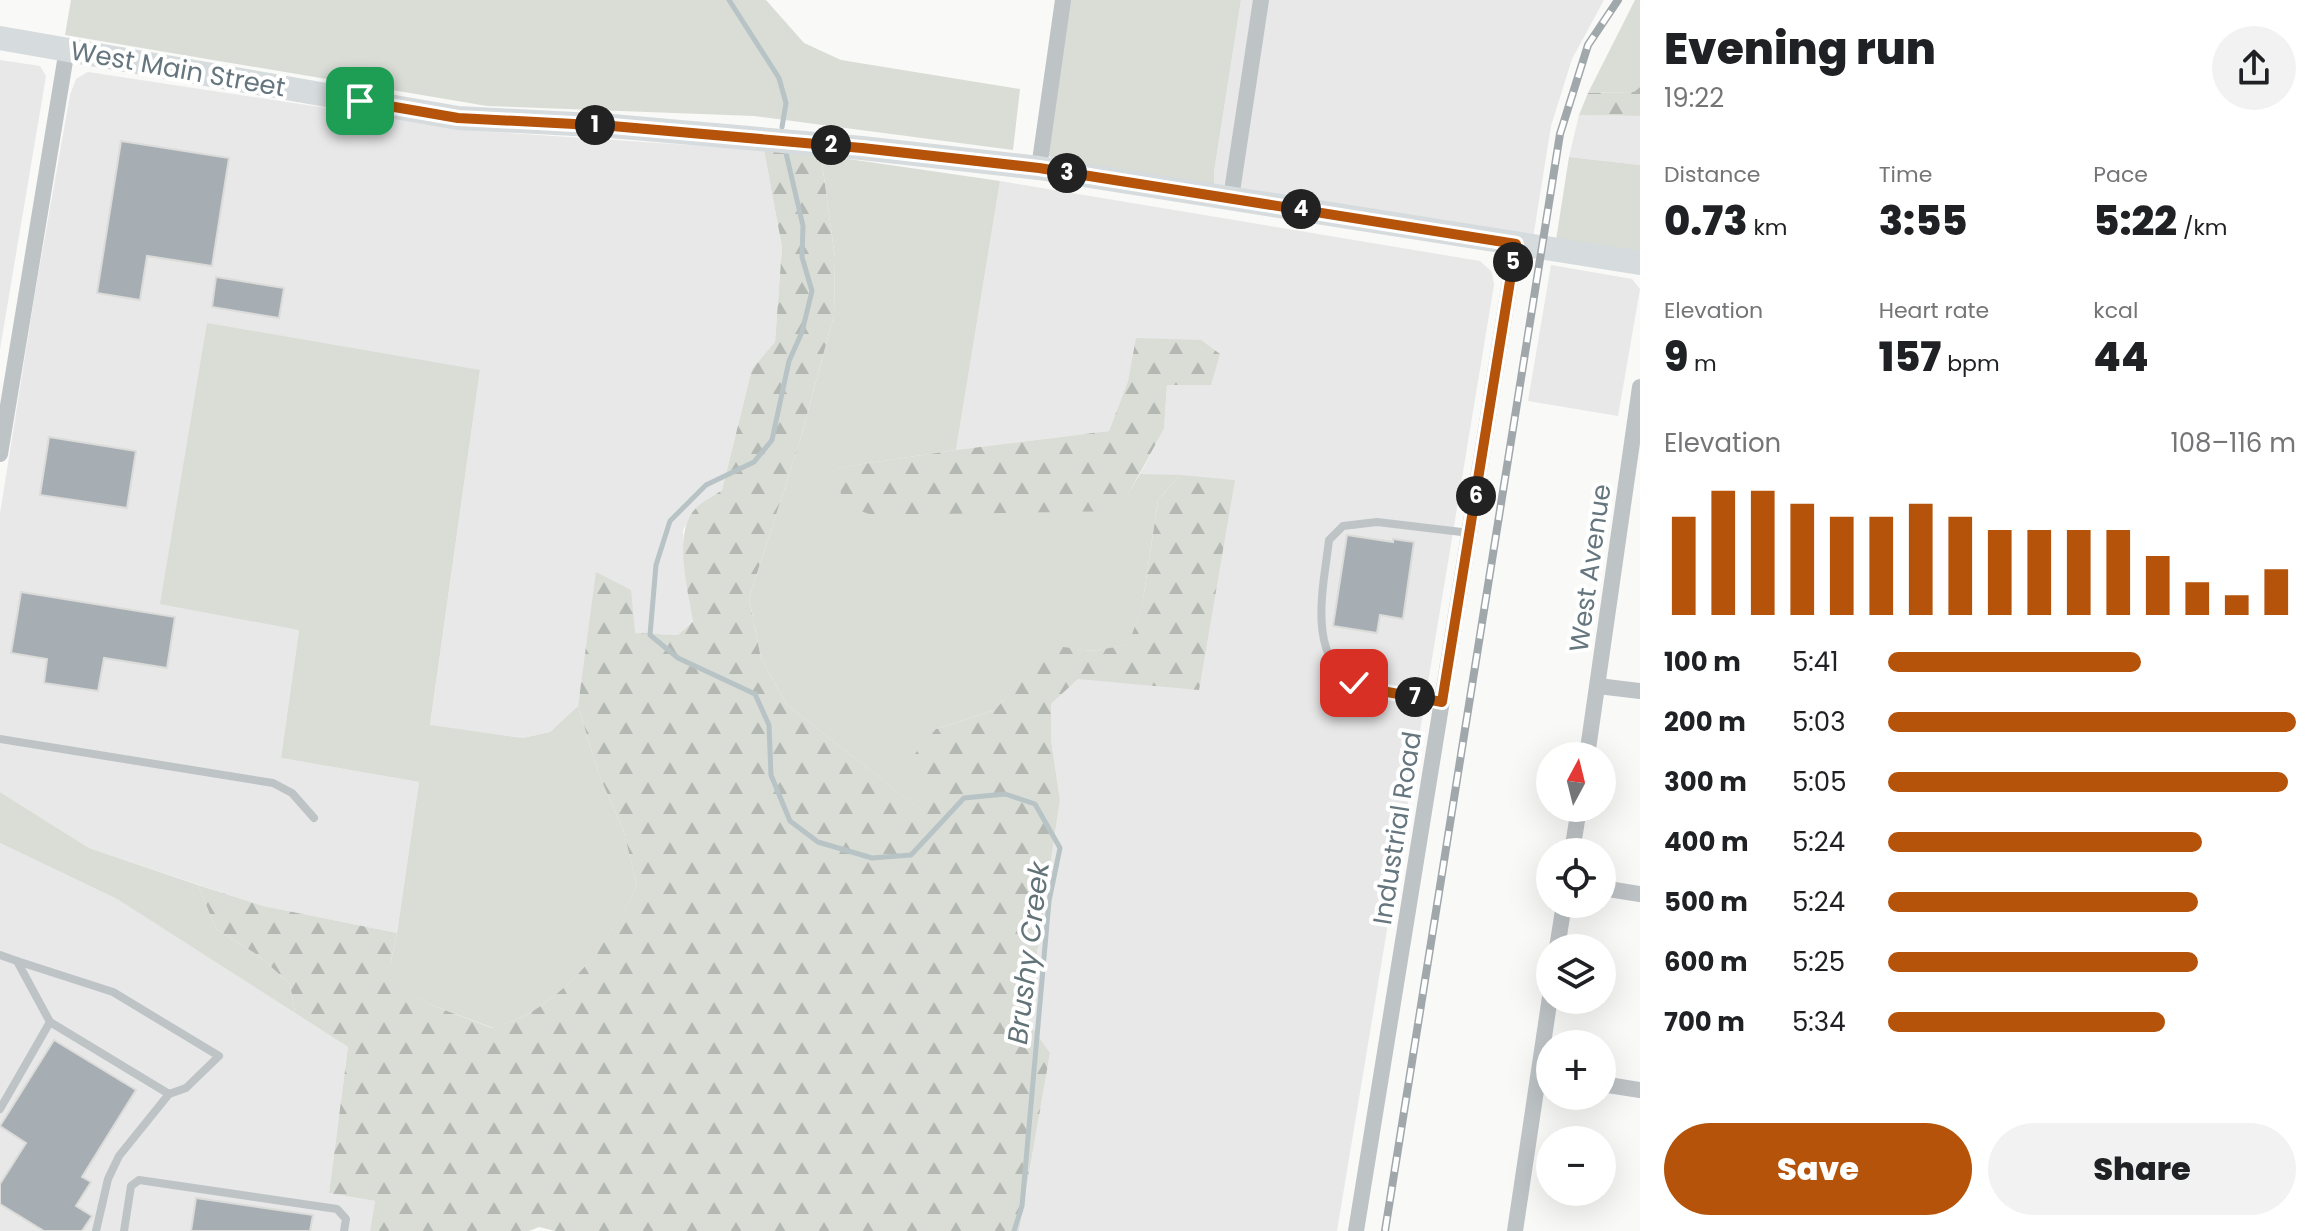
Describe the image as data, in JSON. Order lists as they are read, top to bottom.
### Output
{
  "streets": {
    "main road": ["West Main Street"],
    "street": ["West Avenue", "Industrial Road"]
  },
  "crossings": [
    ["West Main Street", "Industrial Road"]
  ],
  "water": ["Brushy Creek"],
  "north": "top",
  "page": {
    "heading": ["Evening run", "19:22"],
    "pins": [
      "1",
      "2",
      "3",
      "4",
      "5",
      "6",
      "7"
    ],
    "stats": [
      ["Distance", "0.73 km"],
      ["Time", "3:55"],
      ["Pace", "5:22 /km"],
      ["Elevation", "9 m"],
      ["Heart rate", "157 bpm"],
      ["kcal", "44"]
    ],
    "chart": ["Elevation", "108–116 m"],
    "list": [
      {
        "name": "100 m",
        "note": "5:41"
      },
      {
        "name": "200 m",
        "note": "5:03"
      },
      {
        "name": "300 m",
        "note": "5:05"
      },
      {
        "name": "400 m",
        "note": "5:24"
      },
      {
        "name": "500 m",
        "note": "5:24"
      },
      {
        "name": "600 m",
        "note": "5:25"
      },
      {
        "name": "700 m",
        "note": "5:34"
      }
    ],
    "map_buttons": ["+", "−"],
    "buttons": ["Save", "Share"]
  }
}
